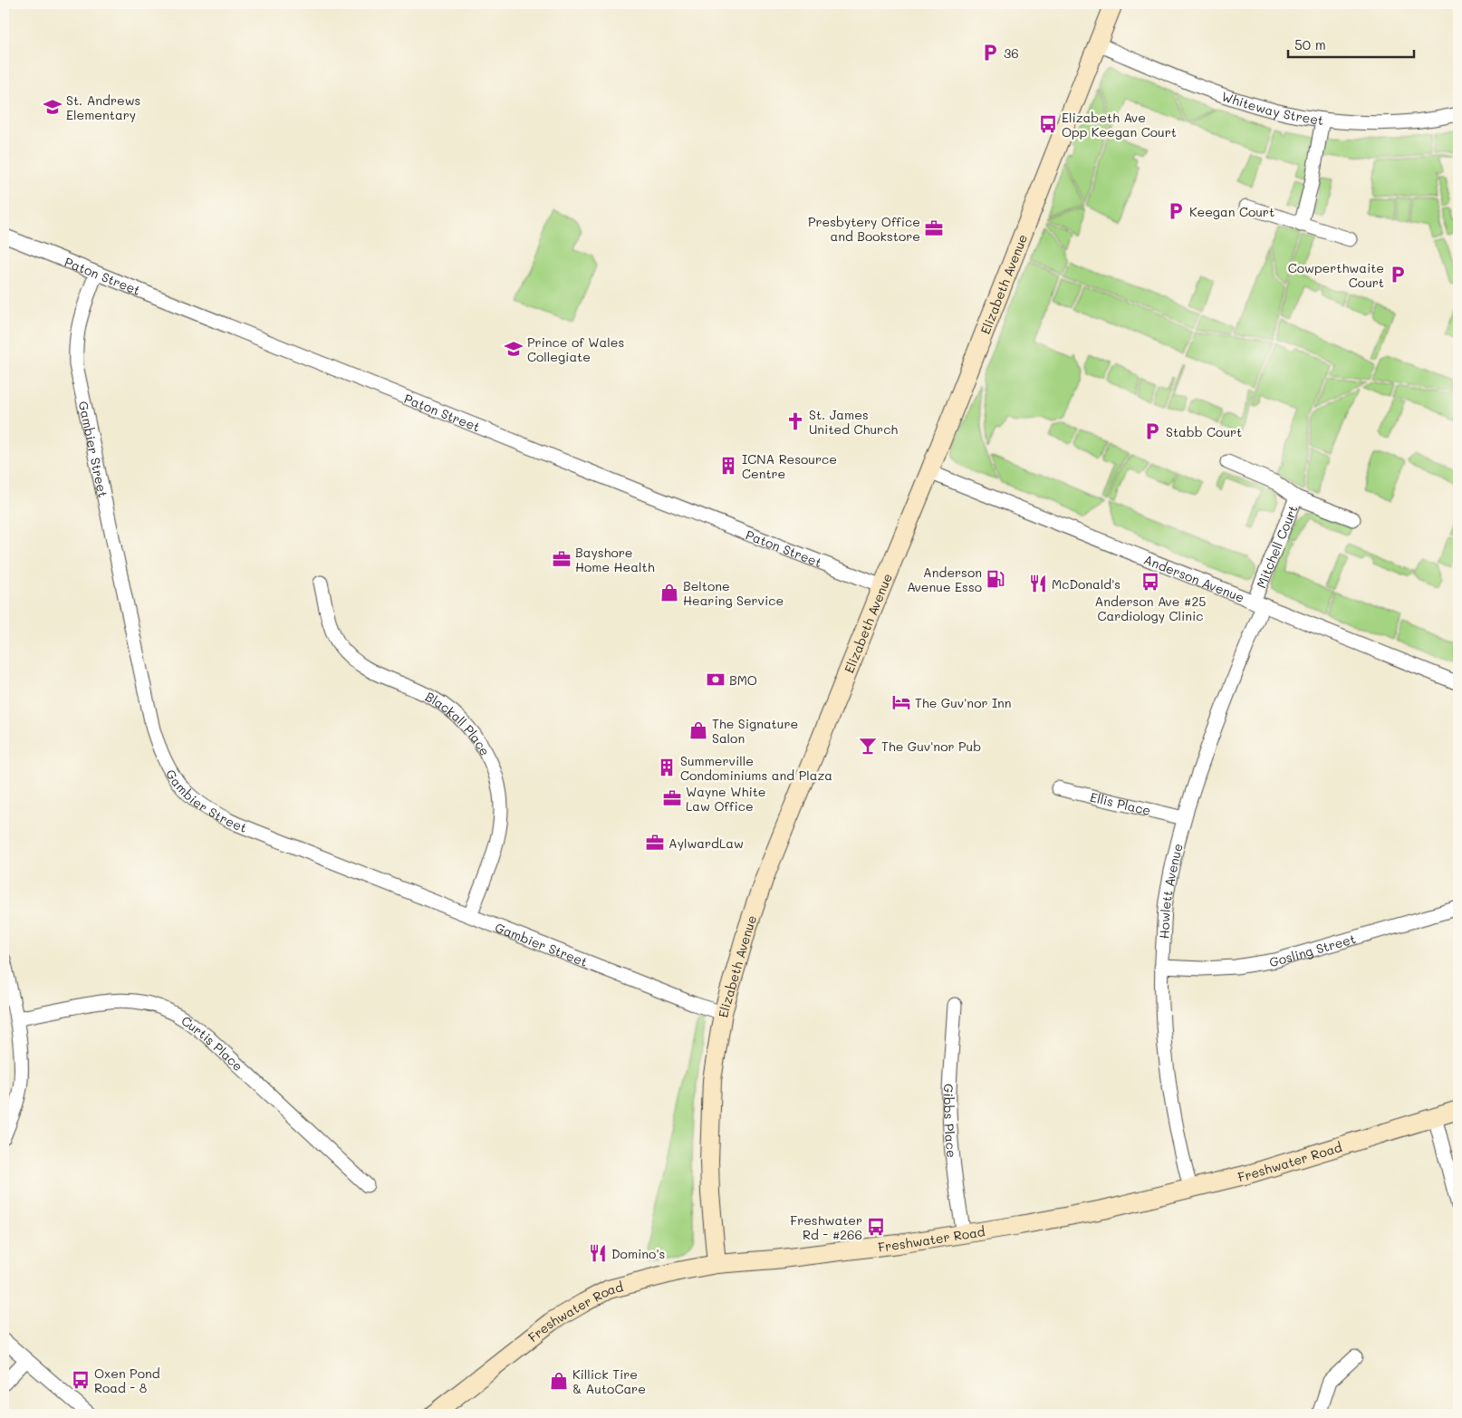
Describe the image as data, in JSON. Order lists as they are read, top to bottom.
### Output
{
  "streets": {
    "main road": ["Elizabeth Avenue", "Freshwater Road"],
    "street": [
      "Whiteway Street",
      "Paton Street",
      "Gambier Street",
      "Mitchell Court",
      "Anderson Avenue",
      "Blackall Place",
      "Ellis Place",
      "Howlett Avenue",
      "Gosling Street",
      "Curtis Place",
      "Gibbs Place"
    ]
  },
  "crossings": [
    ["Whiteway Street", "Elizabeth Avenue"],
    ["Paton Street", "Elizabeth Avenue"],
    ["Paton Street", "Gambier Street"],
    ["Elizabeth Avenue", "Gambier Street"],
    ["Elizabeth Avenue", "Anderson Avenue"],
    ["Elizabeth Avenue", "Freshwater Road"],
    ["Gambier Street", "Blackall Place"],
    ["Mitchell Court", "Anderson Avenue"],
    ["Mitchell Court", "Howlett Avenue"],
    ["Anderson Avenue", "Howlett Avenue"],
    ["Ellis Place", "Howlett Avenue"],
    ["Howlett Avenue", "Gosling Street"],
    ["Howlett Avenue", "Freshwater Road"],
    ["Gibbs Place", "Freshwater Road"]
  ],
  "places": {
    "parking": [
      "36",
      "Keegan Court",
      "Cowperthwaite Court",
      "Stabb Court"
    ],
    "school or university": ["St. Andrews Elementary", "Prince of Wales Collegiate"],
    "bus stop": [
      "Elizabeth Ave Opp Keegan Court",
      "Anderson Ave #25 Cardiology Clinic",
      "Freshwater Rd - #266",
      "Oxen Pond Road - 8"
    ],
    "office": [
      "Presbytery Office and Bookstore",
      "Bayshore Home Health",
      "Wayne White Law Office",
      "AylwardLaw"
    ],
    "church": ["St. James United Church"],
    "building": ["ICNA Resource Centre", "Summerville Condominiums and Plaza"],
    "fuel station": ["Anderson Avenue Esso"],
    "restaurant": ["McDonald's", "Domino's"],
    "shop": ["Beltone Hearing Service", "The Signature Salon", "Killick Tire & AutoCare"],
    "bank": ["BMO"],
    "hotel": ["The Guv'nor Inn"],
    "bar": ["The Guv'nor Pub"]
  },
  "scale_bar": "50 m"
}
